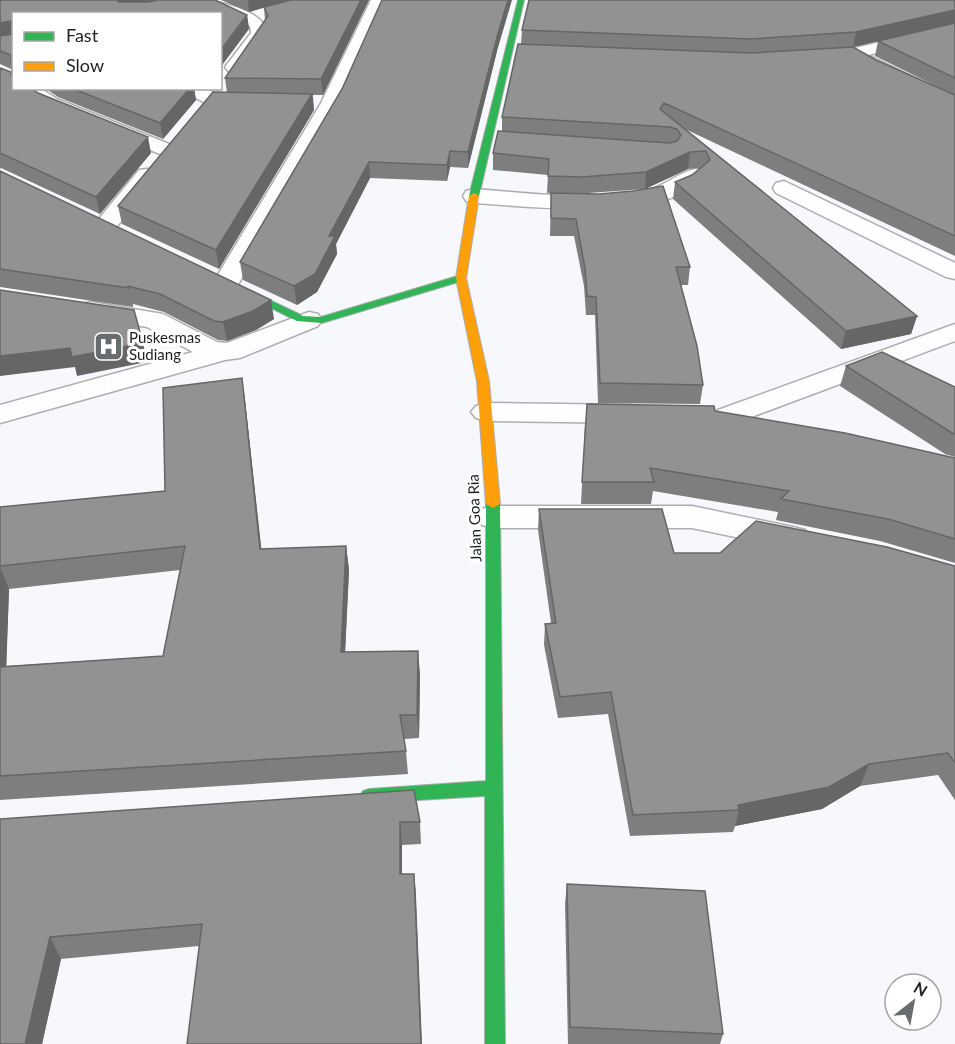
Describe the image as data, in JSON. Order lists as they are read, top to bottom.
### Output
{
  "streets": {
    "main road": ["Jalan Goa Ria"]
  },
  "places": {
    "hospital": ["Puskesmas Sudiang"]
  },
  "legend": ["Fast", "Slow"],
  "north": "top right"
}
